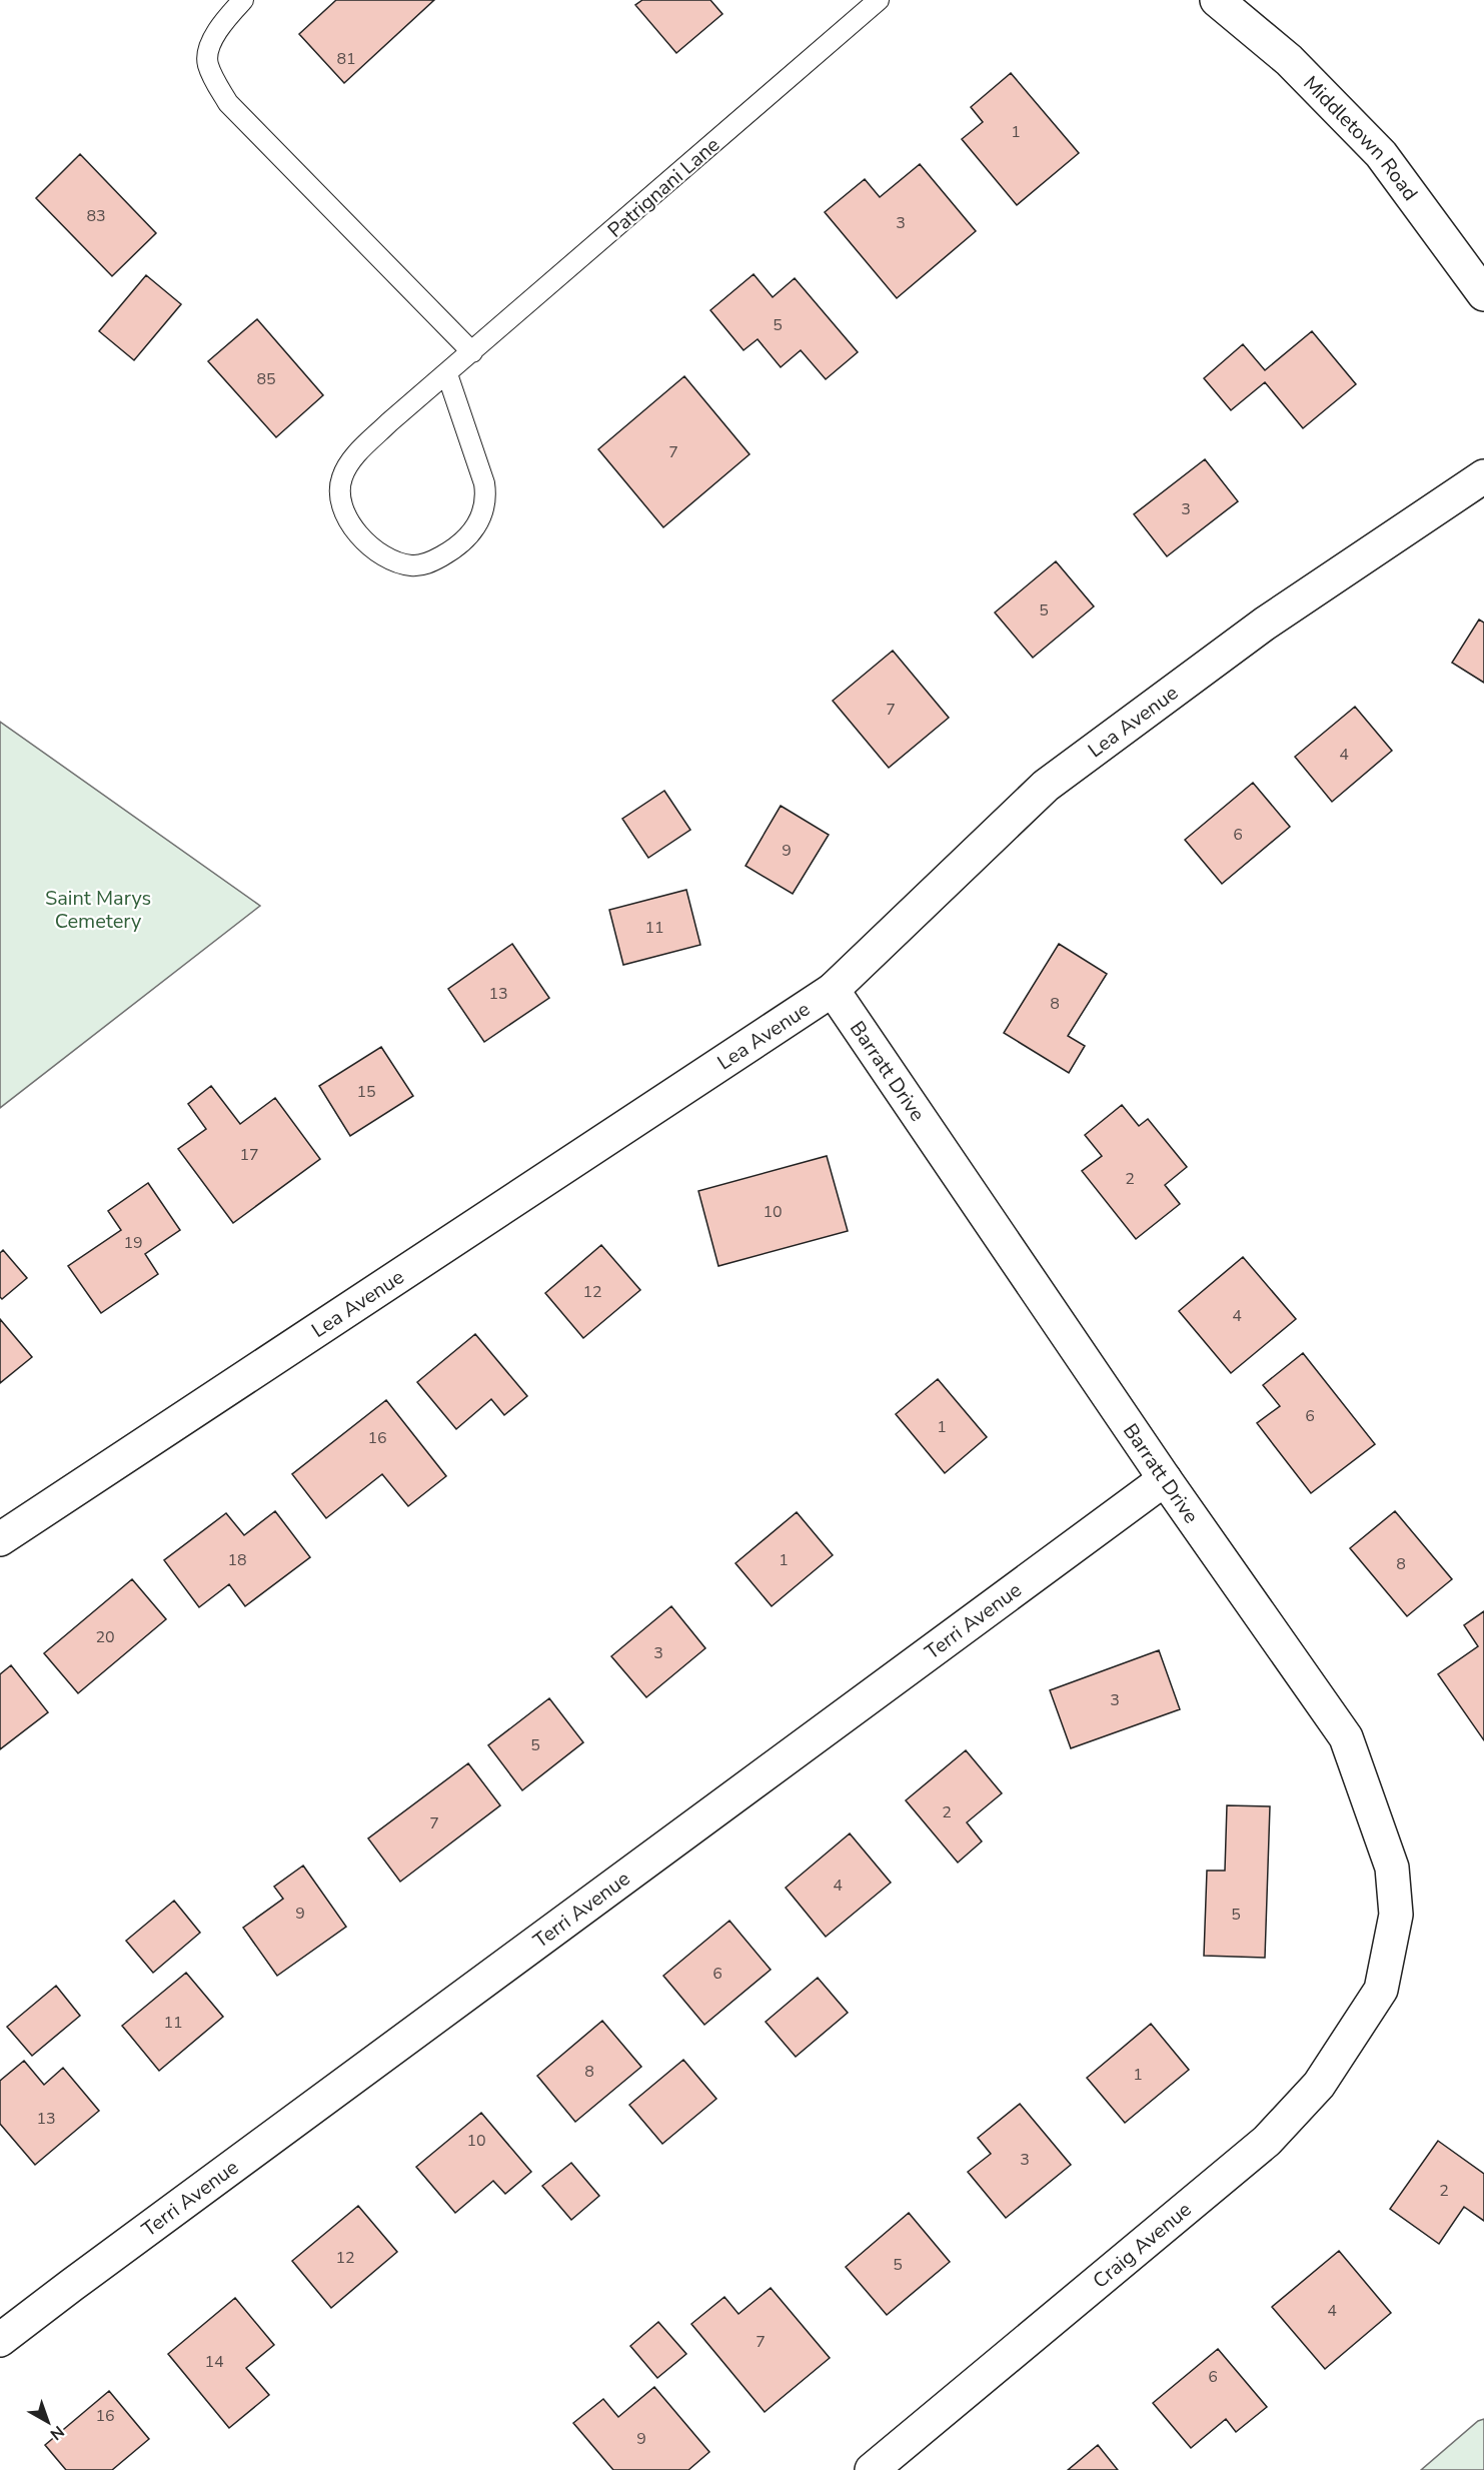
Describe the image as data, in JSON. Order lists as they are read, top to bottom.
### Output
{
  "streets": {
    "street": [
      "Middletown Road",
      "Lea Avenue",
      "Barratt Drive",
      "Terri Avenue",
      "Craig Avenue"
    ],
    "lane": ["Patrignani Lane"]
  },
  "crossings": [
    ["Lea Avenue", "Barratt Drive"],
    ["Barratt Drive", "Terri Avenue"],
    ["Barratt Drive", "Craig Avenue"]
  ],
  "parks": ["Saint Marys Cemetery"],
  "house_numbers": [
    "81",
    "1",
    "83",
    "3",
    "5",
    "85",
    "7",
    "3",
    "5",
    "7",
    "4",
    "6",
    "9",
    "11",
    "13",
    "8",
    "15",
    "17",
    "2",
    "10",
    "19",
    "12",
    "4",
    "6",
    "1",
    "16",
    "18",
    "1",
    "8",
    "20",
    "3",
    "3",
    "5",
    "2",
    "7",
    "4",
    "9",
    "5",
    "6",
    "11",
    "8",
    "1",
    "13",
    "10",
    "3",
    "2",
    "12",
    "5",
    "4",
    "7",
    "14",
    "6",
    "16",
    "9"
  ],
  "north": "bottom right"
}
